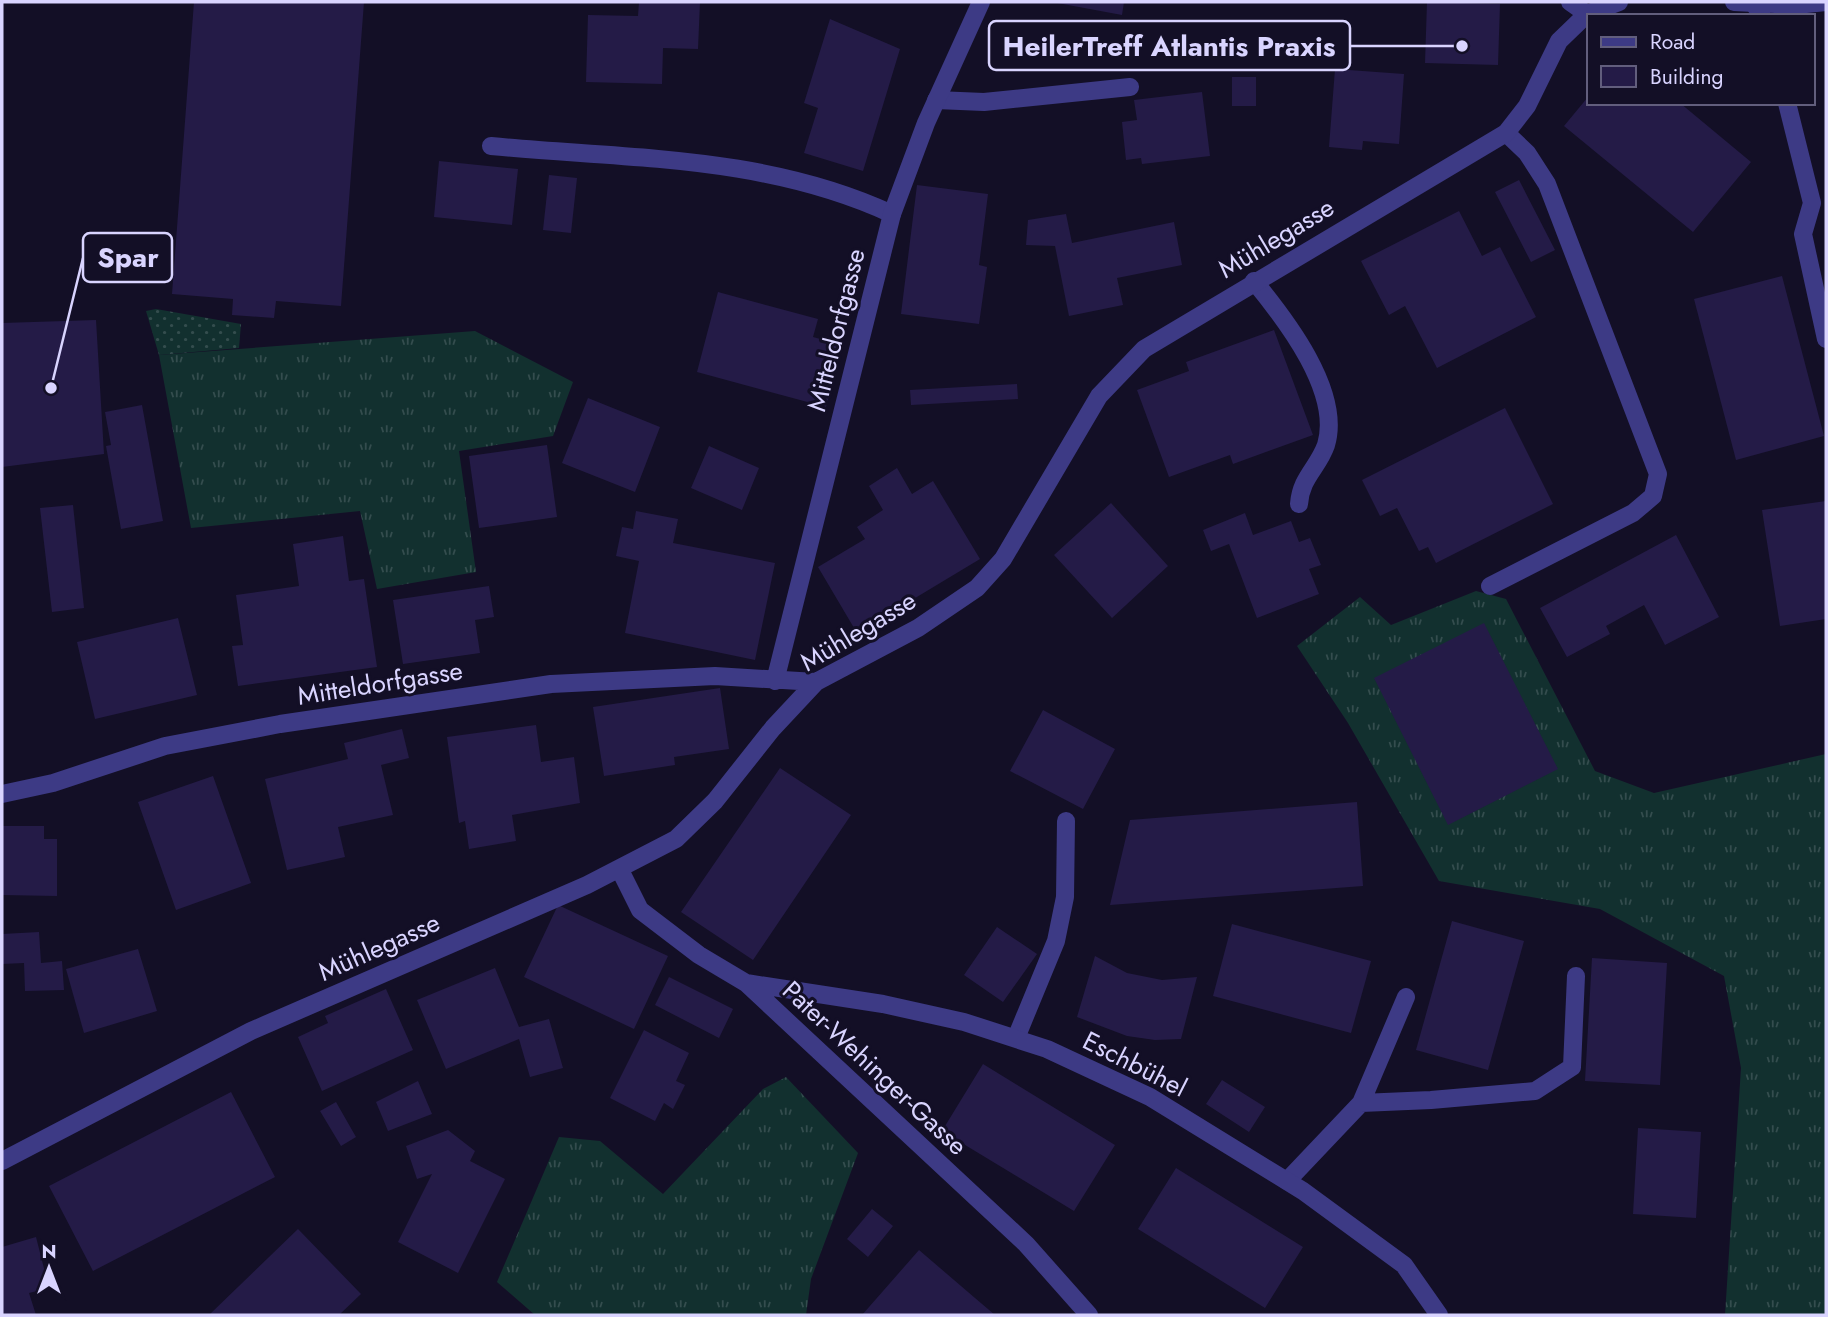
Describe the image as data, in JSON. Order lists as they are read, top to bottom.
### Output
{
  "streets": {
    "street": [
      "Mühlegasse",
      "Mitteldorfgasse",
      "Eschbühel",
      "Pater-Wehinger-Gasse"
    ]
  },
  "crossings": [
    ["Mühlegasse", "Mitteldorfgasse"],
    ["Mühlegasse", "Pater-Wehinger-Gasse"],
    ["Eschbühel", "Pater-Wehinger-Gasse"]
  ],
  "places": ["HeilerTreff Atlantis Praxis", "Spar"],
  "legend": ["Road", "Building"],
  "north": "top"
}
